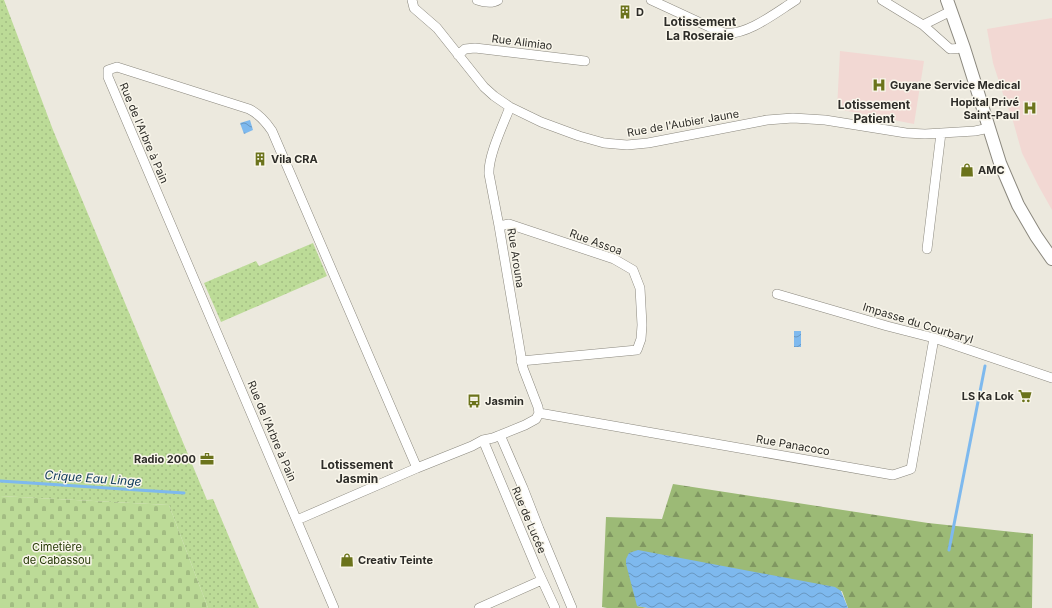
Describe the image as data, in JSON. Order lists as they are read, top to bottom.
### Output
{
  "streets": {
    "street": [
      "Rue Alimiao",
      "Rue de l'Aubier Jaune",
      "Rue de l'Arbre à Pain",
      "Rue Assoa",
      "Rue Arouna",
      "Impasse du Courbaryl",
      "Rue Panacoco",
      "Rue de Lucée"
    ]
  },
  "crossings": [
    ["Rue Alimiao", "Rue de l'Aubier Jaune"],
    ["Rue de l'Aubier Jaune", "Rue Arouna"],
    ["Rue Assoa", "Rue Arouna"],
    ["Rue Arouna", "Rue Panacoco"],
    ["Impasse du Courbaryl", "Rue Panacoco"]
  ],
  "districts": ["Lotissement La Roseraie", "Lotissement Patient", "Lotissement Jasmin"],
  "water": ["Crique Eau Linge"],
  "parks": ["Cimetière de Cabassou"],
  "places": {
    "building": ["D", "Vila CRA"],
    "hospital": ["Guyane Service Medical", "Hopital Privé Saint-Paul"],
    "shop": ["AMC", "Creativ Teinte"],
    "supermarket": ["LS Ka Lok"],
    "bus stop": ["Jasmin"],
    "office": ["Radio 2000"]
  }
}
